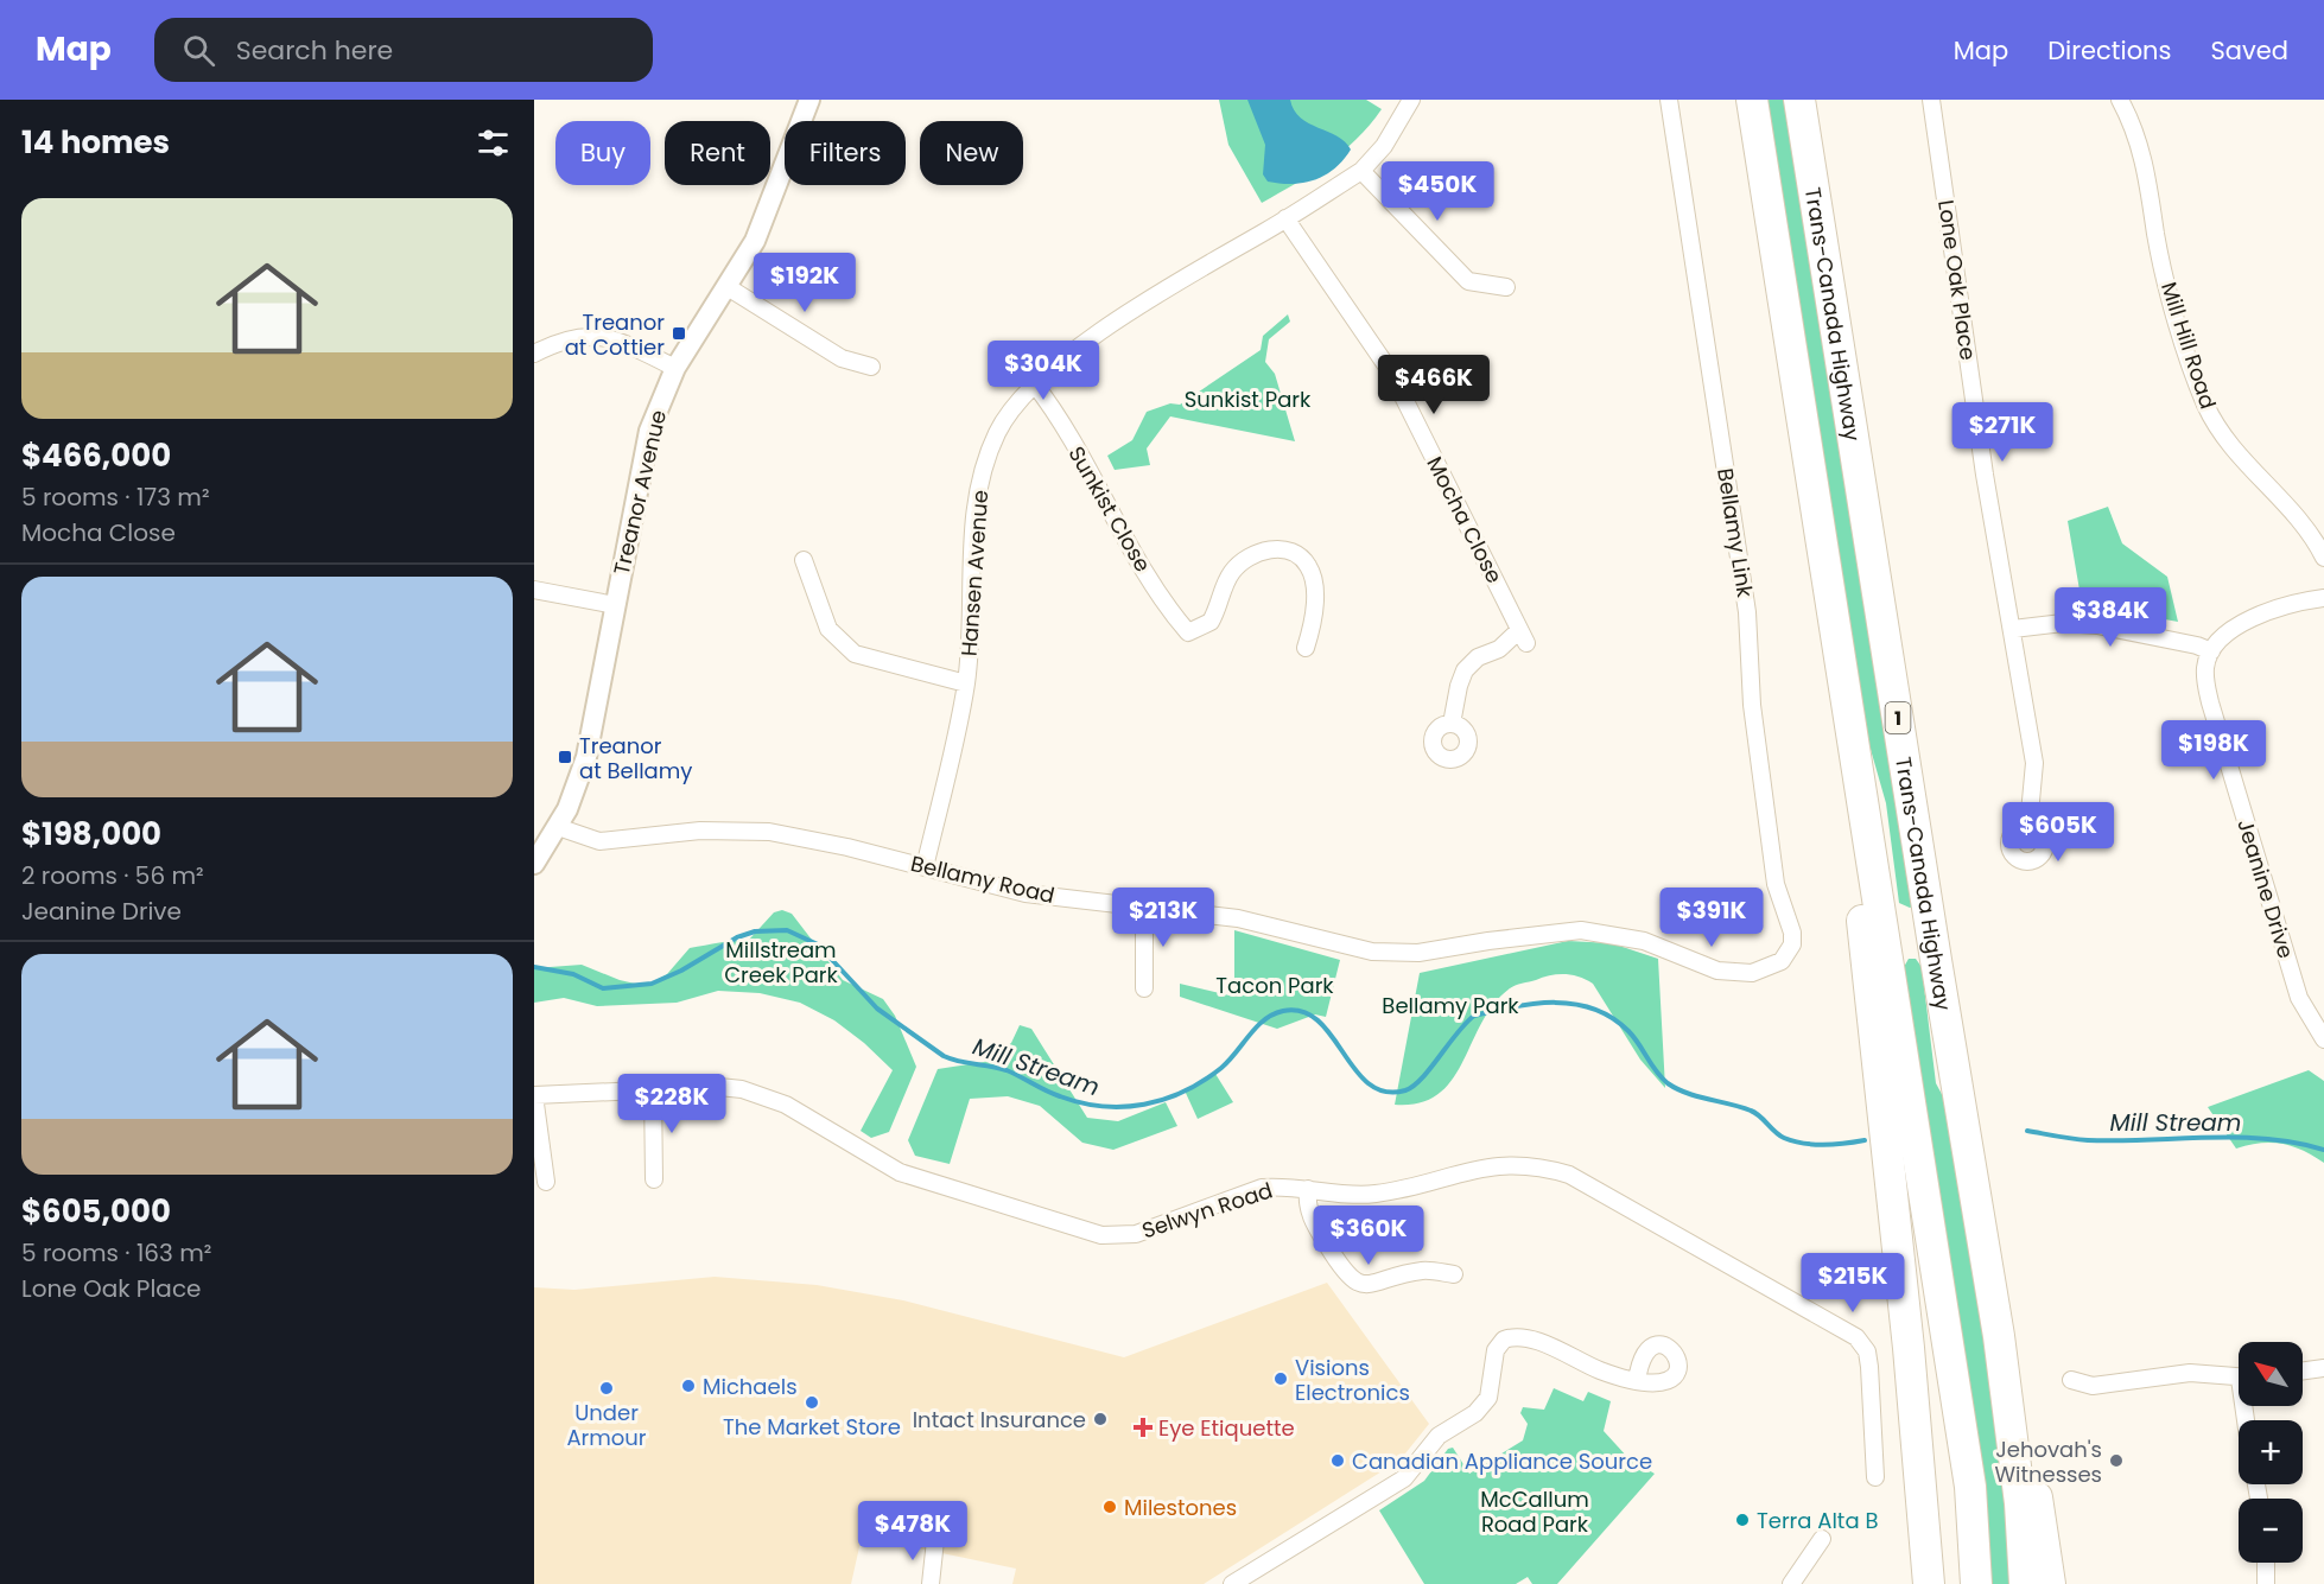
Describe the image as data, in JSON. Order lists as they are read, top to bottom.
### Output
{
  "streets": {
    "highway": ["Trans-Canada Highway", "1"],
    "street": [
      "Lone Oak Place",
      "Mill Hill Road",
      "Treanor Avenue",
      "Sunkist Close",
      "Mocha Close",
      "Bellamy Link",
      "Hansen Avenue",
      "Bellamy Road",
      "Jeanine Drive",
      "Selwyn Road"
    ]
  },
  "crossings": [
    ["Treanor Avenue", "Bellamy Road"],
    ["Sunkist Close", "Hansen Avenue"],
    ["Mocha Close", "Hansen Avenue"],
    ["Bellamy Link", "Bellamy Road"],
    ["Hansen Avenue", "Bellamy Road"]
  ],
  "water": ["Mill Stream"],
  "parks": [
    "Sunkist Park",
    "Millstream Creek Park",
    "Tacon Park",
    "Bellamy Park",
    "McCallum Road Park"
  ],
  "places": {
    "transit": ["Treanor at Cottier", "Treanor at Bellamy"],
    "other": [
      "Visions Electronics",
      "Michaels",
      "Under Armour",
      "The Market Store",
      "Intact Insurance",
      "Canadian Appliance Source",
      "Jehovah's Witnesses",
      "Milestones",
      "Terra Alta B"
    ],
    "health": ["Eye Etiquette"]
  },
  "north": "top left",
  "page": {
    "header": "Map",
    "search": "Search here",
    "nav": ["Map", "Directions", "Saved"],
    "heading": "14 homes",
    "chip": [
      "Buy",
      "Rent",
      "Filters",
      "New"
    ],
    "price": [
      "$450K",
      "$192K",
      "$304K",
      "$466K",
      "$271K",
      "$384K",
      "$198K",
      "$605K",
      "$213K",
      "$391K",
      "$228K",
      "$360K",
      "$215K",
      "$478K"
    ],
    "list": [
      {
        "name": "$466,000",
        "note": "5 rooms · 173 m² · Mocha Close"
      },
      {
        "name": "$198,000",
        "note": "2 rooms · 56 m² · Jeanine Drive"
      },
      {
        "name": "$605,000",
        "note": "5 rooms · 163 m² · Lone Oak Place"
      }
    ],
    "map_buttons": ["+", "−"]
  }
}
